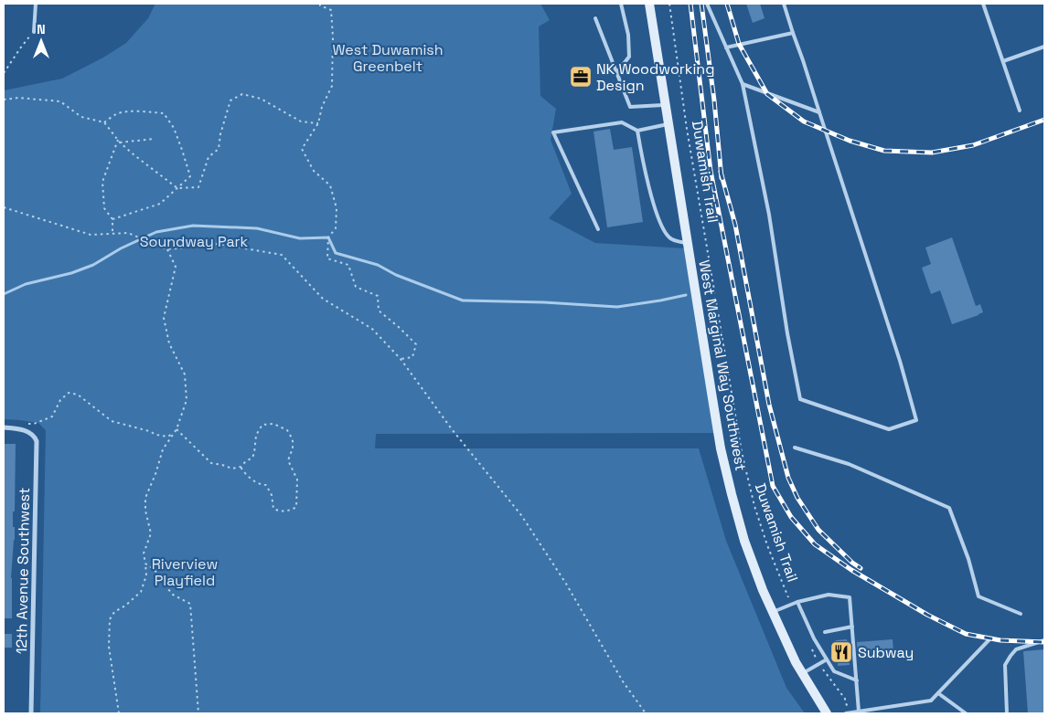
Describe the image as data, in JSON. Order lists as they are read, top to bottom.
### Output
{
  "streets": {
    "main road": ["West Marginal Way Southwest"],
    "street": ["12th Avenue Southwest"],
    "path": ["Duwamish Trail"]
  },
  "parks": ["West Duwamish Greenbelt", "Soundway Park", "Riverview Playfield"],
  "places": {
    "office": ["NK Woodworking Design"],
    "restaurant": ["Subway"]
  },
  "north": "top"
}
